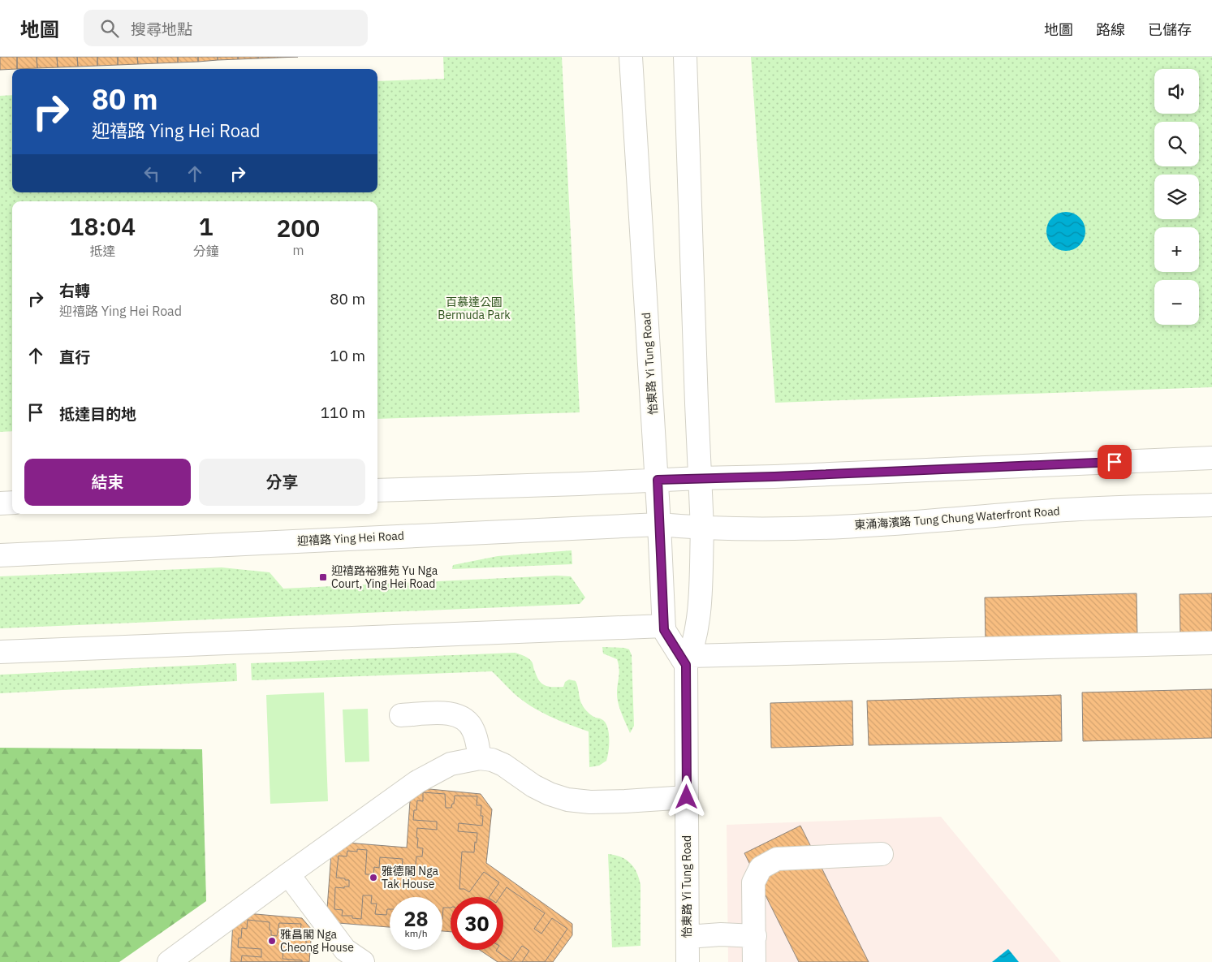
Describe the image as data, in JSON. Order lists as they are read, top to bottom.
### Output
{
  "streets": {
    "main road": ["怡東路 Yi Tung Road", "東涌海濱路 Tung Chung Waterfront Road", "迎禧路 Ying Hei Road"]
  },
  "crossings": [
    ["怡東路 Yi Tung Road", "東涌海濱路 Tung Chung Waterfront Road"],
    ["怡東路 Yi Tung Road", "迎禧路 Ying Hei Road"],
    ["東涌海濱路 Tung Chung Waterfront Road", "迎禧路 Ying Hei Road"]
  ],
  "parks": ["百慕達公園 Bermuda Park"],
  "places": {
    "transit": ["迎禧路裕雅苑 Yu Nga Court, Ying Hei Road"],
    "other": ["雅德閣 Nga Tak House", "雅昌閣 Nga Cheong House"]
  },
  "page": {
    "header": "地圖",
    "search": "搜尋地點",
    "nav": ["地圖", "路線", "已儲存"],
    "map_buttons": ["+", "−"],
    "turn": ["80 m", "迎禧路 Ying Hei Road"],
    "eta": [
      "18:04",
      "抵達",
      "1",
      "分鐘",
      "200",
      "m"
    ],
    "list": [
      {
        "name": "右轉",
        "note": "迎禧路 Ying Hei Road",
        "value": "80 m"
      },
      {
        "name": "直行",
        "value": "10 m"
      },
      {
        "name": "抵達目的地",
        "value": "110 m"
      }
    ],
    "buttons": ["結束", "分享"],
    "speed": "28 km/h",
    "limit": "30"
  }
}
